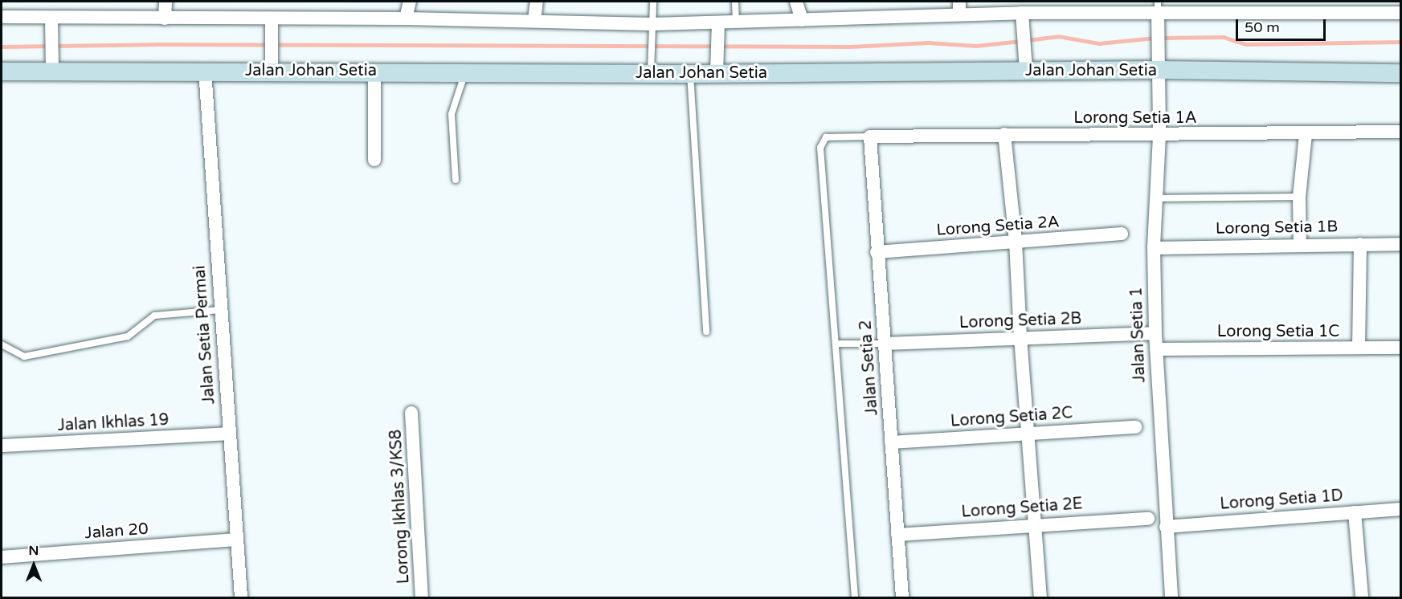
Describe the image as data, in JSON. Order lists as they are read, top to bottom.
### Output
{
  "streets": {
    "main road": ["Jalan Johan Setia"],
    "street": [
      "Lorong Setia 1A",
      "Lorong Setia 2A",
      "Lorong Setia 1B",
      "Lorong Setia 2B",
      "Lorong Setia 1C",
      "Jalan Setia Permai",
      "Jalan Setia 1",
      "Jalan Setia 2",
      "Lorong Setia 2C",
      "Jalan Ikhlas 19",
      "Lorong Setia 1D",
      "Lorong Ikhlas 3/KS8",
      "Lorong Setia 2E",
      "Jalan 20"
    ]
  },
  "crossings": [
    ["Jalan Johan Setia", "Jalan Setia Permai"],
    ["Jalan Johan Setia", "Jalan Setia 1"],
    ["Lorong Setia 1A", "Jalan Setia 1"],
    ["Lorong Setia 1A", "Jalan Setia 2"],
    ["Lorong Setia 2A", "Jalan Setia 2"],
    ["Lorong Setia 1B", "Jalan Setia 1"],
    ["Lorong Setia 2B", "Jalan Setia 1"],
    ["Lorong Setia 2B", "Jalan Setia 2"],
    ["Lorong Setia 1C", "Jalan Setia 1"],
    ["Jalan Setia Permai", "Jalan Ikhlas 19"],
    ["Jalan Setia Permai", "Jalan 20"],
    ["Jalan Setia 1", "Lorong Setia 1D"],
    ["Jalan Setia 2", "Lorong Setia 2C"],
    ["Jalan Setia 2", "Lorong Setia 2E"]
  ],
  "scale_bar": "50 m",
  "north": "top"
}
